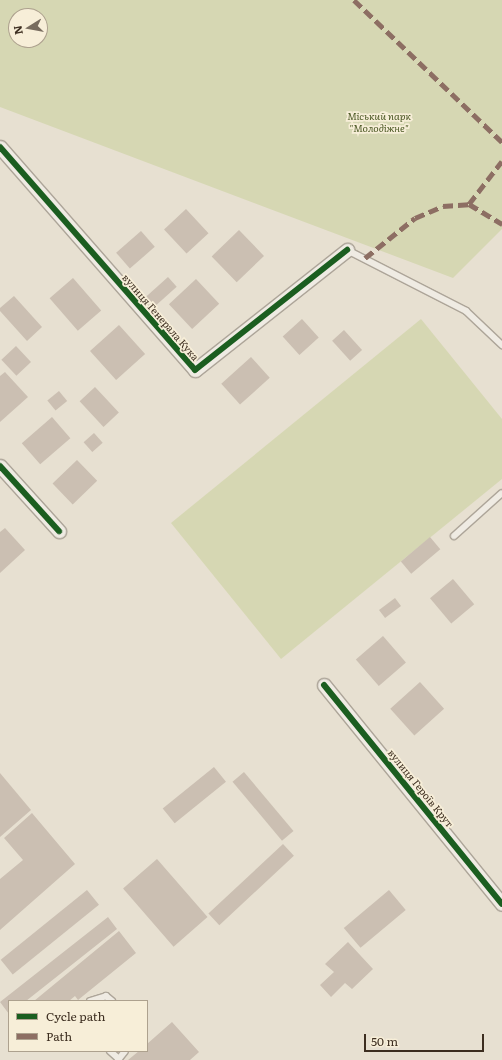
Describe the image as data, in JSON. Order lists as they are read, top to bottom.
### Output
{
  "streets": {
    "street": ["вулиця Генерала Кука", "вулиця Героїв Крут"]
  },
  "parks": ["Міський парк \"Молодіжне\""],
  "legend": ["Cycle path", "Path"],
  "scale_bar": "50 m",
  "north": "left"
}
